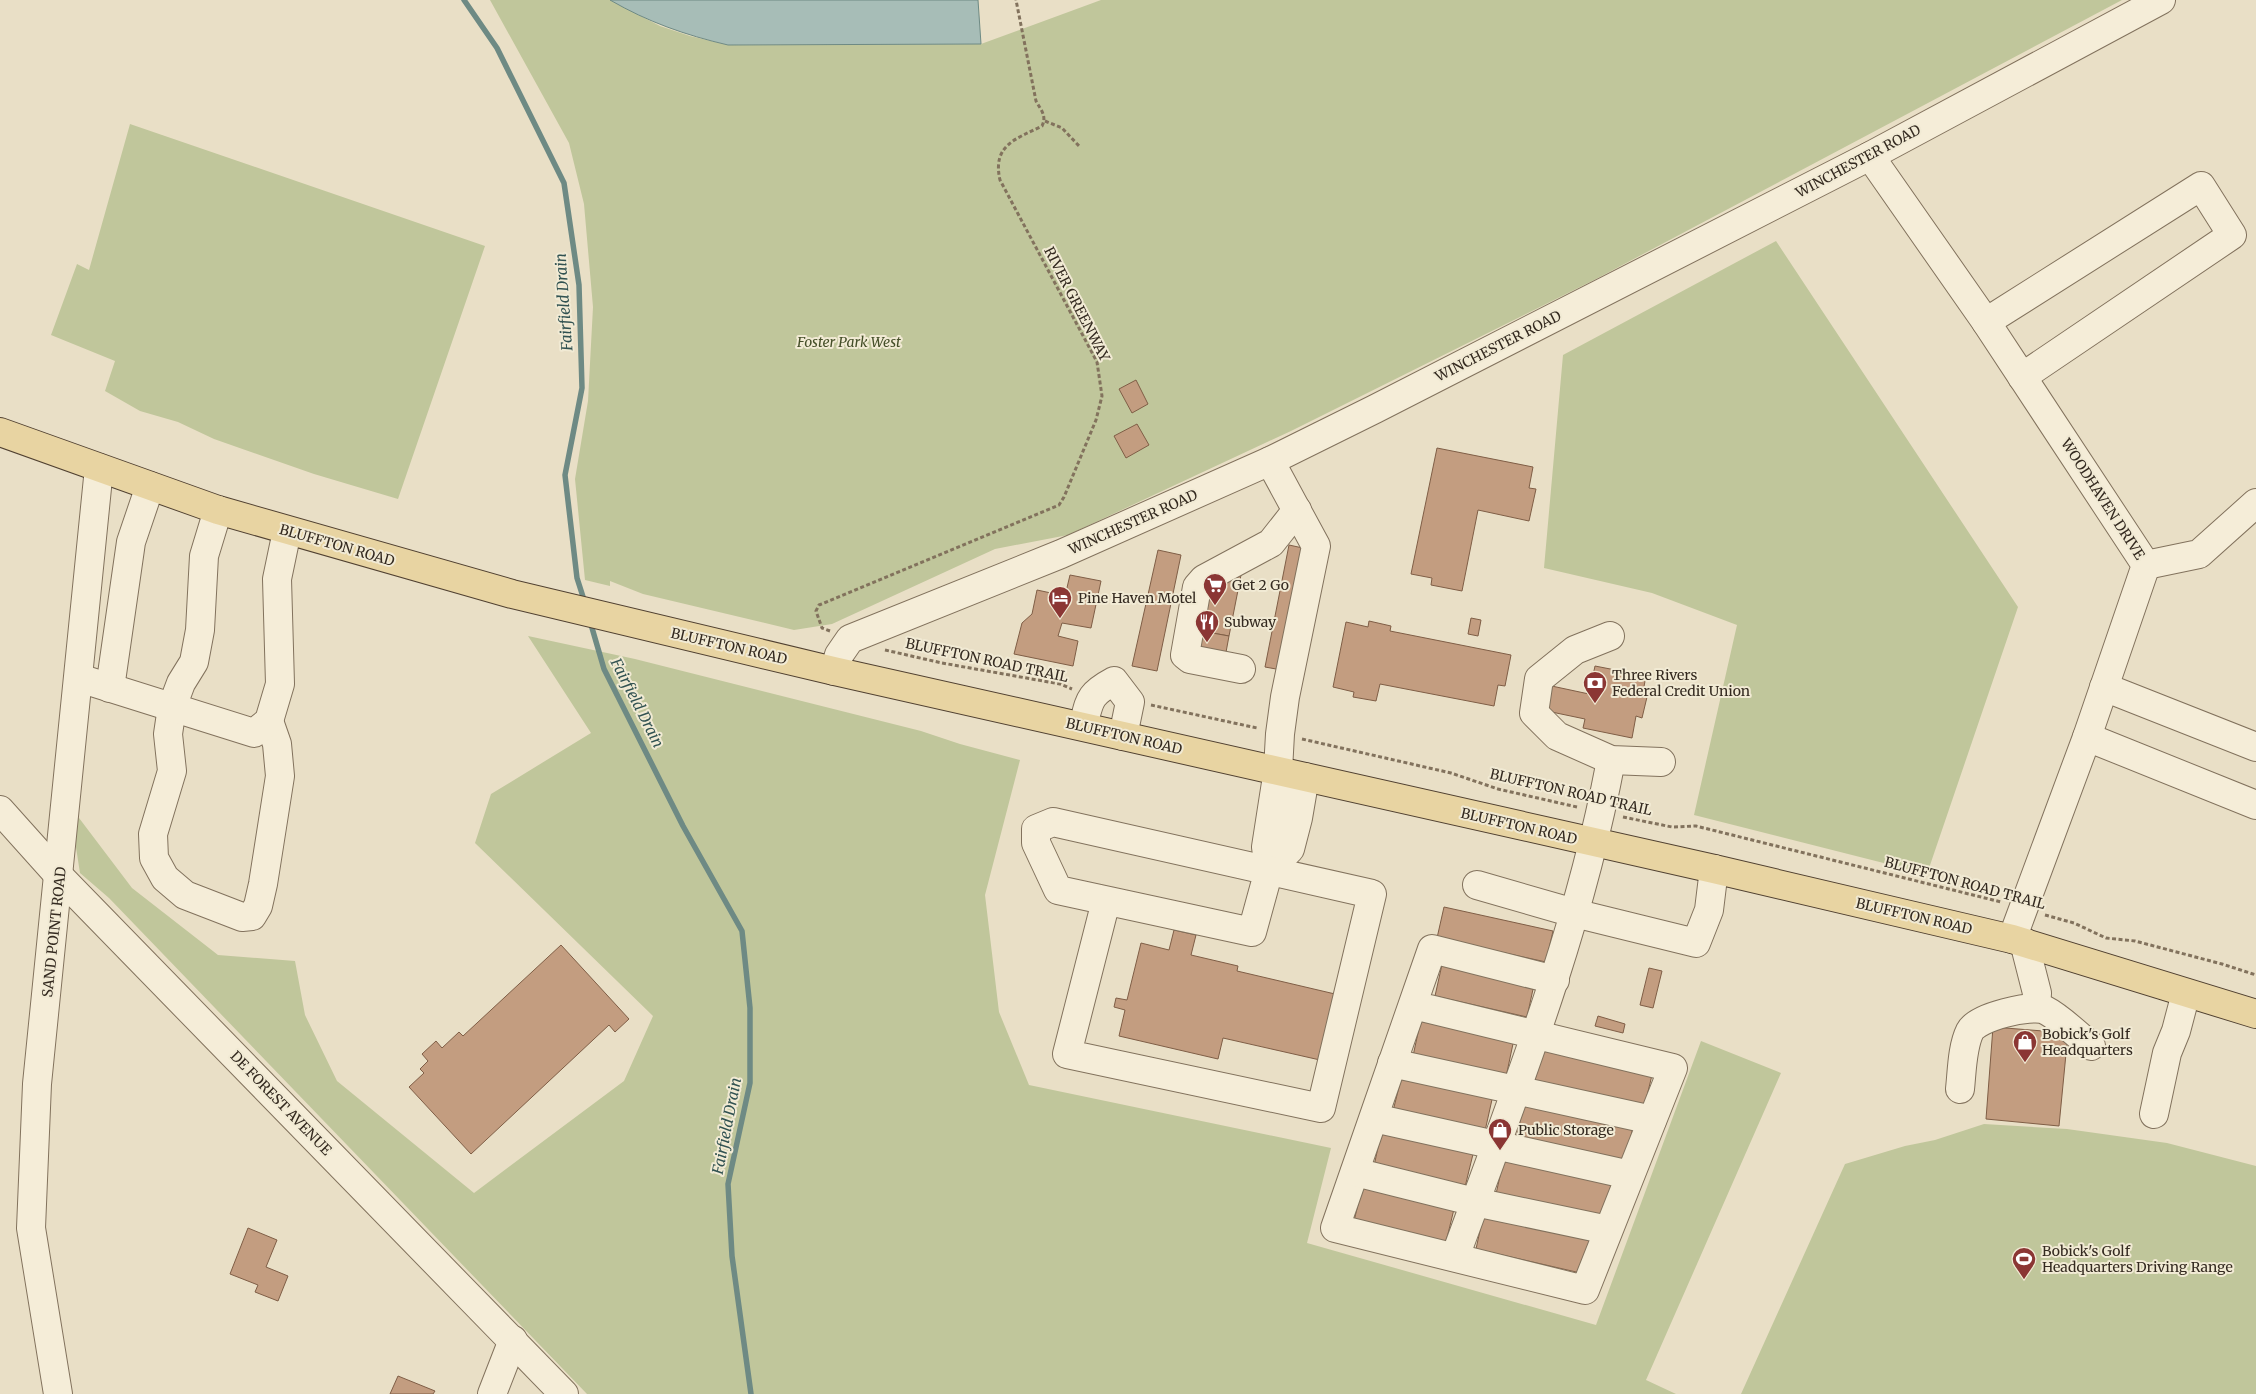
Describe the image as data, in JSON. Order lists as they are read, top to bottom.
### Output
{
  "streets": {
    "main road": ["BLUFFTON ROAD"],
    "street": [
      "WINCHESTER ROAD",
      "WOODHAVEN DRIVE",
      "SAND POINT ROAD",
      "DE FOREST AVENUE"
    ],
    "path": ["RIVER GREENWAY", "BLUFFTON ROAD TRAIL"]
  },
  "crossings": [
    ["WINCHESTER ROAD", "WOODHAVEN DRIVE"],
    ["WINCHESTER ROAD", "BLUFFTON ROAD"],
    ["WOODHAVEN DRIVE", "BLUFFTON ROAD"],
    ["WOODHAVEN DRIVE", "BLUFFTON ROAD TRAIL"],
    ["BLUFFTON ROAD", "SAND POINT ROAD"],
    ["SAND POINT ROAD", "DE FOREST AVENUE"]
  ],
  "water": ["Fairfield Drain"],
  "parks": ["Foster Park West"],
  "places": {
    "supermarket": ["Get 2 Go"],
    "hotel": ["Pine Haven Motel"],
    "restaurant": ["Subway"],
    "bank": ["Three Rivers Federal Credit Union"],
    "shop": ["Bobick's Golf Headquarters", "Public Storage"],
    "sports": ["Bobick's Golf Headquarters Driving Range"]
  }
}
